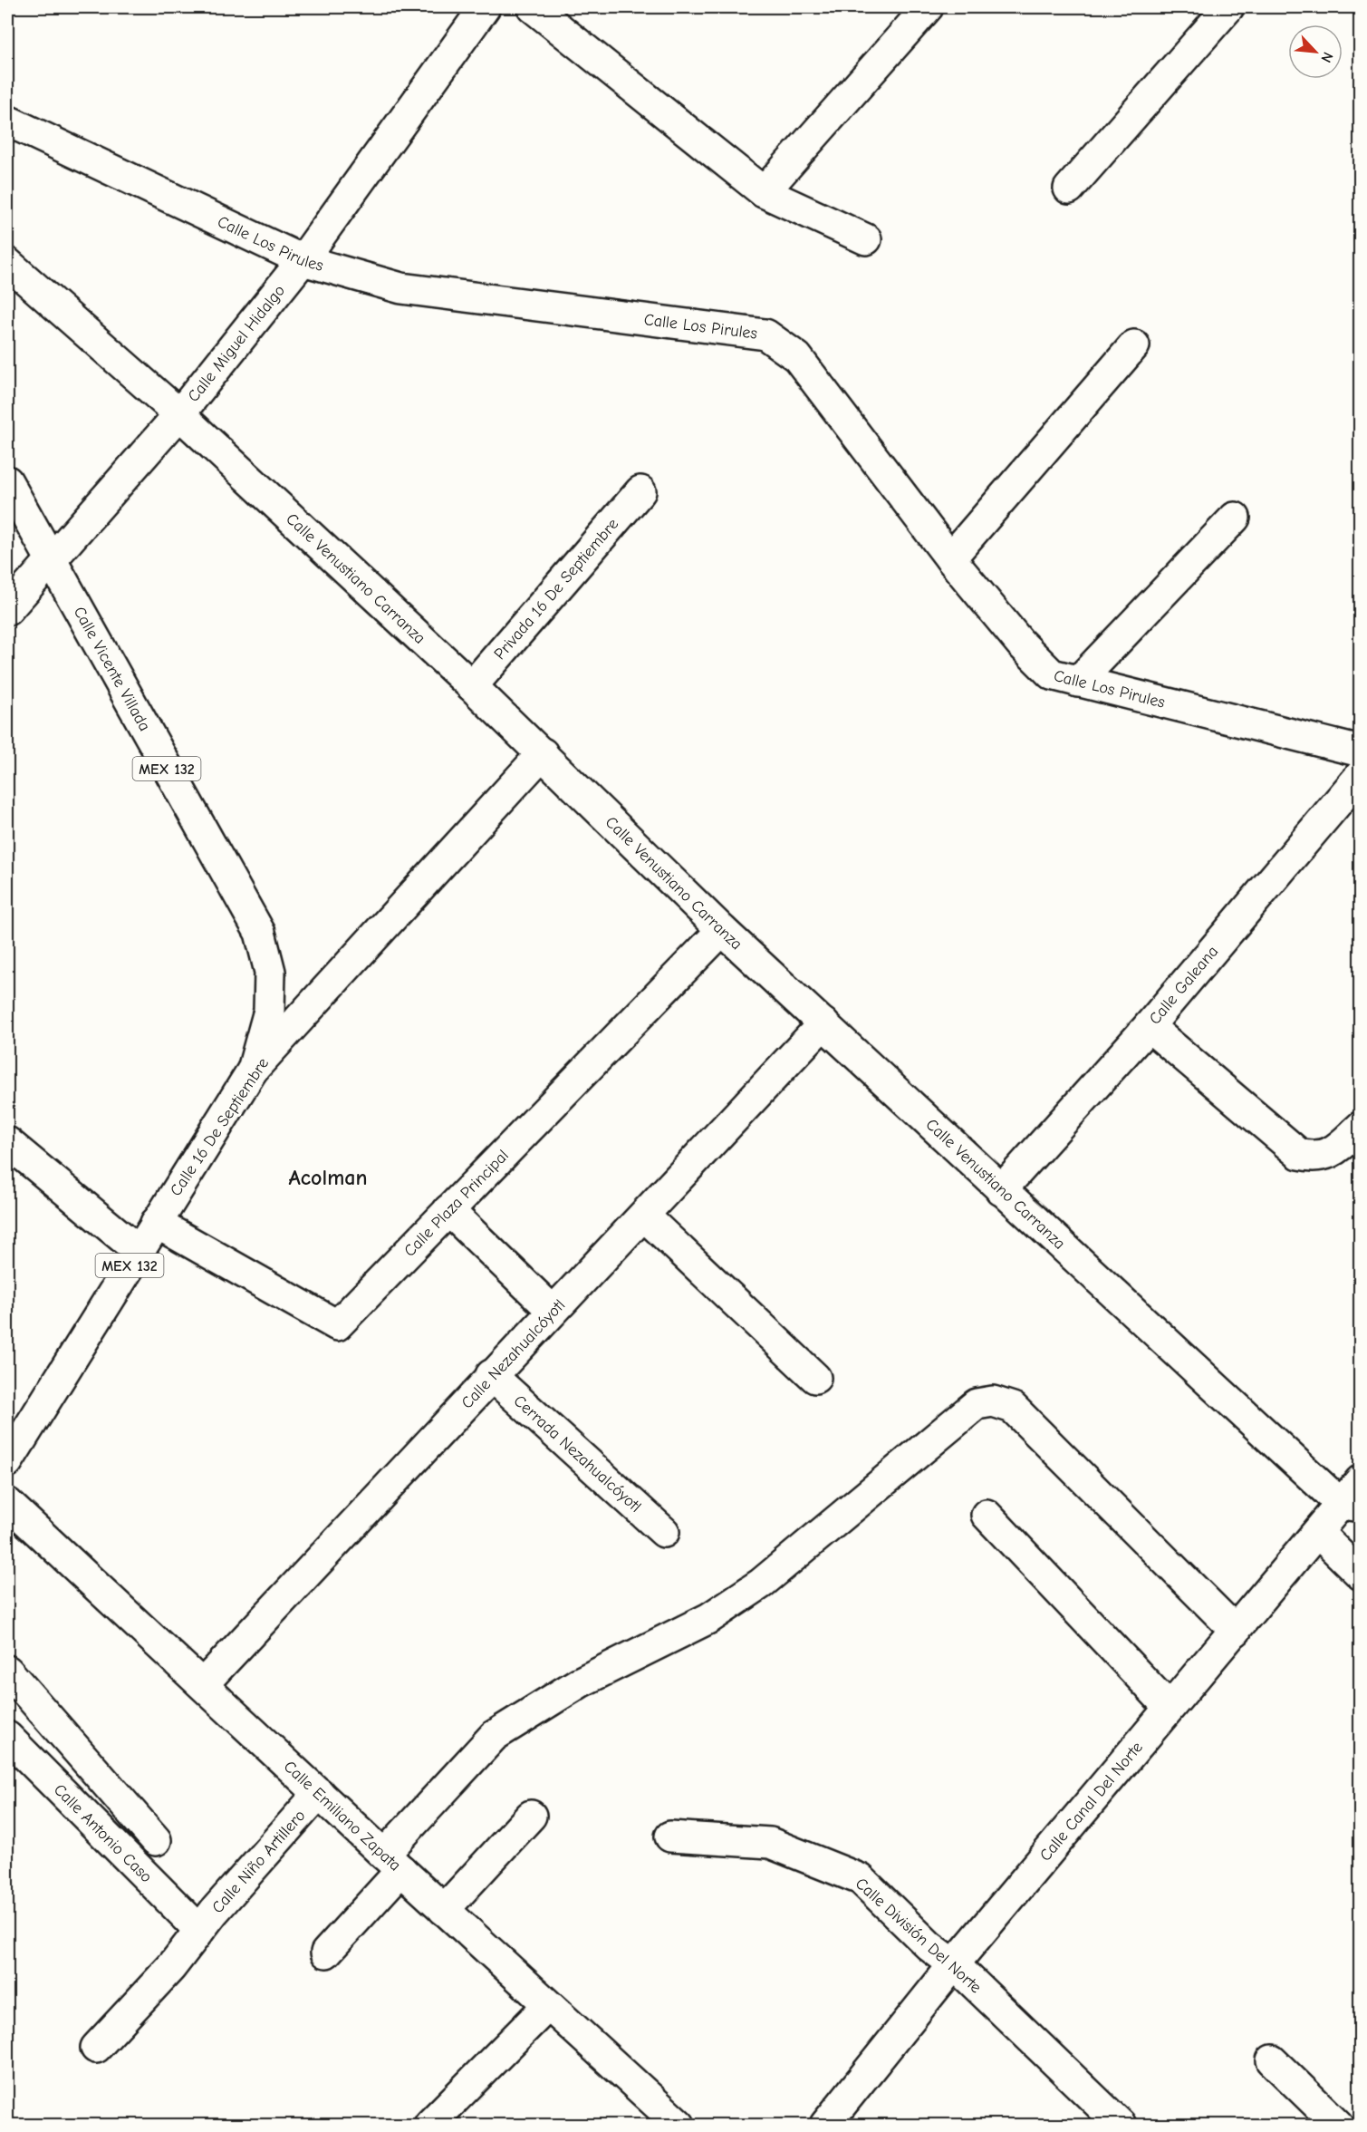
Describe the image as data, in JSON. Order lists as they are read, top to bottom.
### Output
{
  "streets": {
    "street": [
      "Calle Los Pirules",
      "Calle Miguel Hidalgo",
      "Calle Venustiano Carranza",
      "Privada 16 De Septiembre",
      "Calle Vicente Villada",
      "MEX 132",
      "Calle Galeana",
      "Calle 16 De Septiembre",
      "Calle Plaza Principal",
      "Calle Nezahualcóyotl",
      "Cerrada Nezahualcóyotl",
      "Calle Canal Del Norte",
      "Calle Emiliano Zapata",
      "Calle Antonio Caso",
      "Calle Niño Artillero",
      "Calle División Del Norte"
    ]
  },
  "crossings": [
    ["Calle Los Pirules", "Calle Miguel Hidalgo"],
    ["Calle Miguel Hidalgo", "Calle Venustiano Carranza"],
    ["Calle Miguel Hidalgo", "Calle Vicente Villada"],
    ["Calle Venustiano Carranza", "Privada 16 De Septiembre"],
    ["Calle Venustiano Carranza", "Calle Galeana"],
    ["Calle Venustiano Carranza", "Calle 16 De Septiembre"],
    ["Calle Venustiano Carranza", "Calle Plaza Principal"],
    ["Calle Venustiano Carranza", "Calle Nezahualcóyotl"],
    ["Calle Venustiano Carranza", "Calle Canal Del Norte"],
    ["Calle Vicente Villada", "Calle 16 De Septiembre"],
    ["Calle 16 De Septiembre", "Calle Plaza Principal"],
    ["Calle Nezahualcóyotl", "Cerrada Nezahualcóyotl"],
    ["Calle Nezahualcóyotl", "Calle Emiliano Zapata"],
    ["Calle Canal Del Norte", "Calle División Del Norte"],
    ["Calle Emiliano Zapata", "Calle Niño Artillero"],
    ["Calle Antonio Caso", "Calle Niño Artillero"]
  ],
  "districts": ["Acolman"],
  "north": "bottom right"
}
